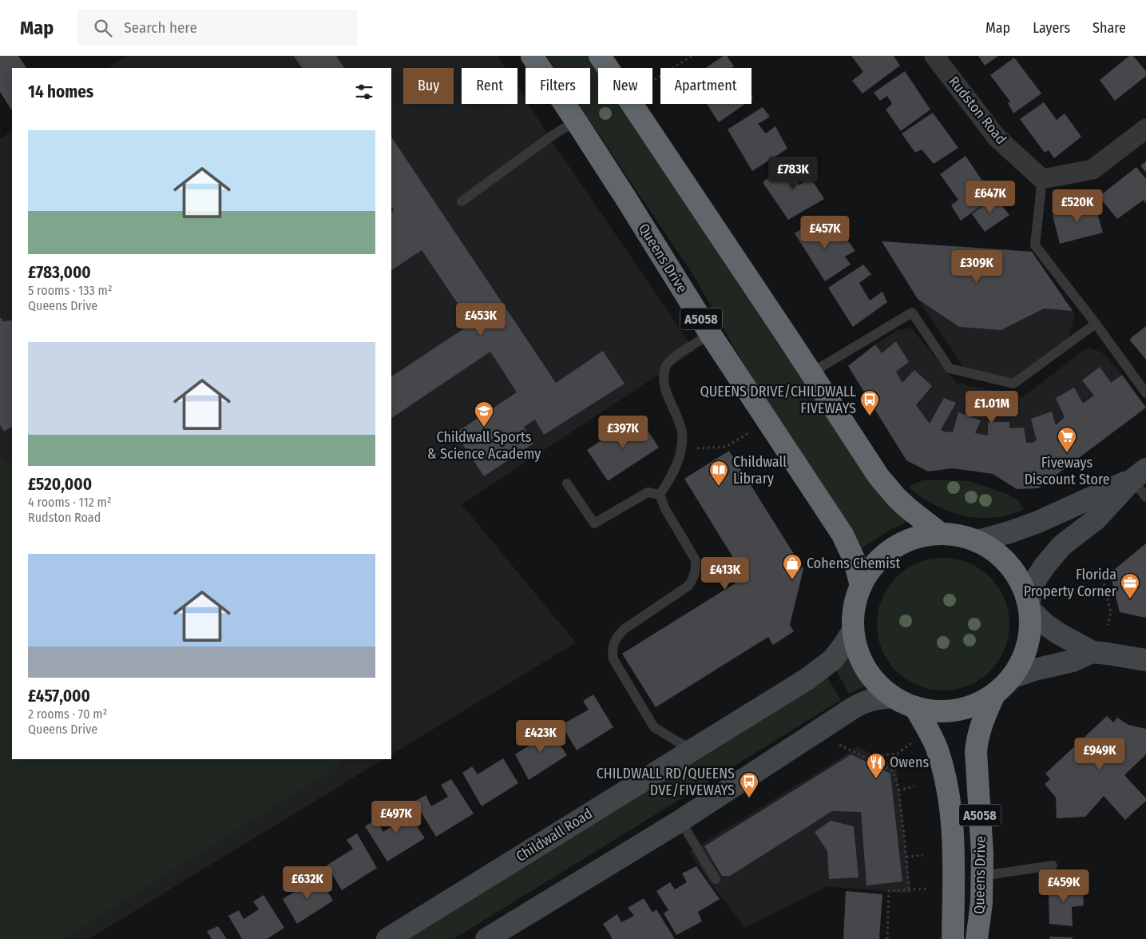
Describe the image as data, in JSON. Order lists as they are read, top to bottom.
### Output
{
  "streets": {
    "highway": ["Queens Drive", "A5058"],
    "main road": ["Childwall Road"],
    "street": ["Rudston Road"]
  },
  "crossings": [
    ["Queens Drive", "A5058"],
    ["A5058", "Childwall Road"]
  ],
  "places": {
    "bus stop": ["QUEENS DRIVE/CHILDWALL FIVEWAYS", "CHILDWALL RD/QUEENS DVE/FIVEWAYS"],
    "school or university": ["Childwall Sports & Science Academy"],
    "supermarket": ["Fiveways Discount Store"],
    "library": ["Childwall Library"],
    "shop": ["Cohens Chemist"],
    "office": ["Florida Property Corner"],
    "restaurant": ["Owens"]
  },
  "page": {
    "header": "Map",
    "search": "Search here",
    "nav": ["Map", "Layers", "Share"],
    "chip": [
      "Buy",
      "Rent",
      "Filters",
      "New",
      "Apartment"
    ],
    "heading": "14 homes",
    "list": [
      {
        "name": "£783,000",
        "note": "5 rooms · 133 m² · Queens Drive"
      },
      {
        "name": "£520,000",
        "note": "4 rooms · 112 m² · Rudston Road"
      },
      {
        "name": "£457,000",
        "note": "2 rooms · 70 m² · Queens Drive"
      }
    ],
    "price": [
      "£783K",
      "£647K",
      "£520K",
      "£457K",
      "£309K",
      "£453K",
      "£1.01M",
      "£397K",
      "£413K",
      "£423K",
      "£949K",
      "£497K",
      "£632K",
      "£459K"
    ]
  }
}
